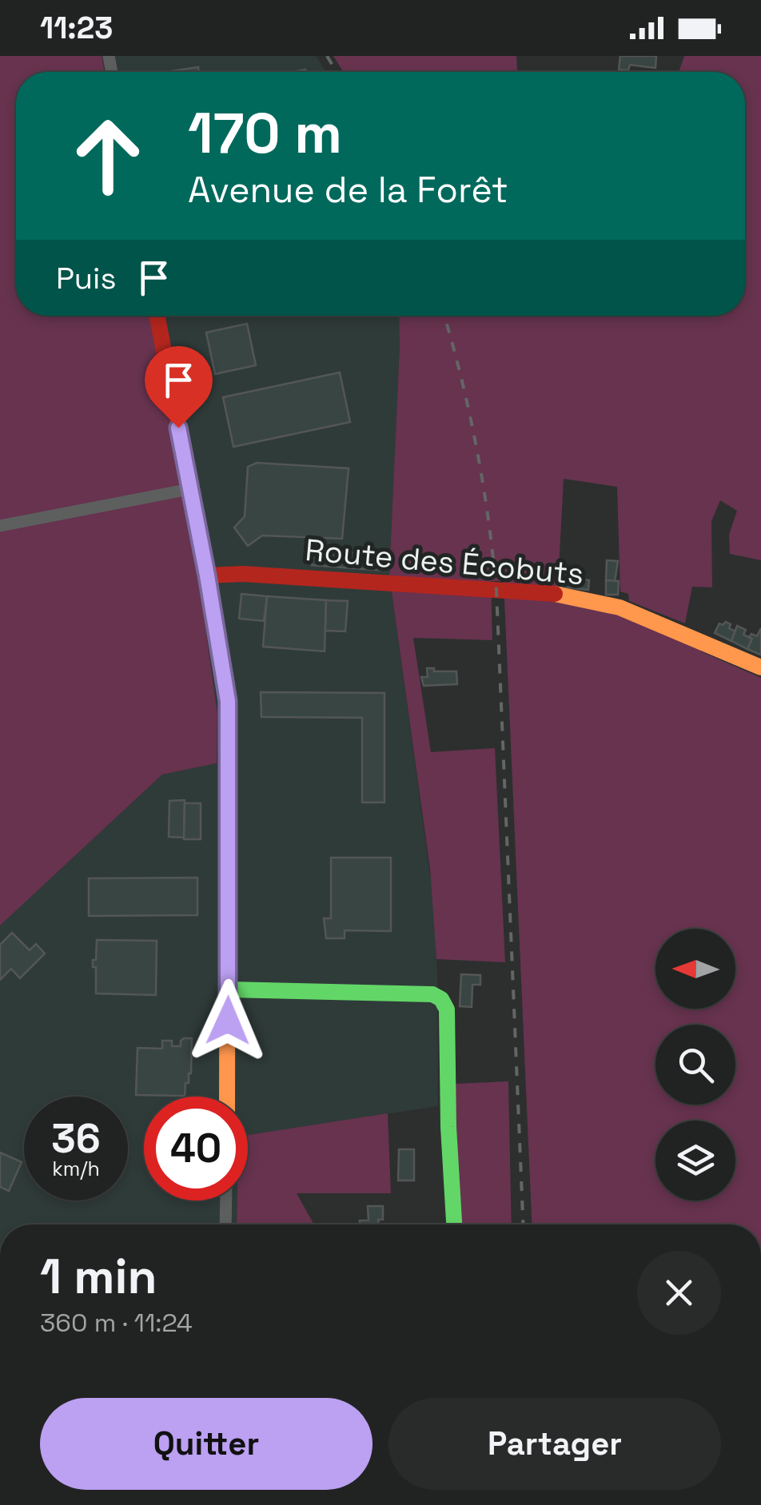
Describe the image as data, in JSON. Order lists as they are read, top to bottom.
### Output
{
  "streets": {
    "street": ["Route des Écobuts"]
  },
  "north": "left",
  "page": {
    "status": "11:23",
    "turn": ["170 m", "Avenue de la Forêt"],
    "then": "Puis",
    "speed": "36 km/h",
    "limit": "40",
    "heading": ["1 min", "360 m · 11:24"],
    "buttons": ["Quitter", "Partager"]
  }
}
